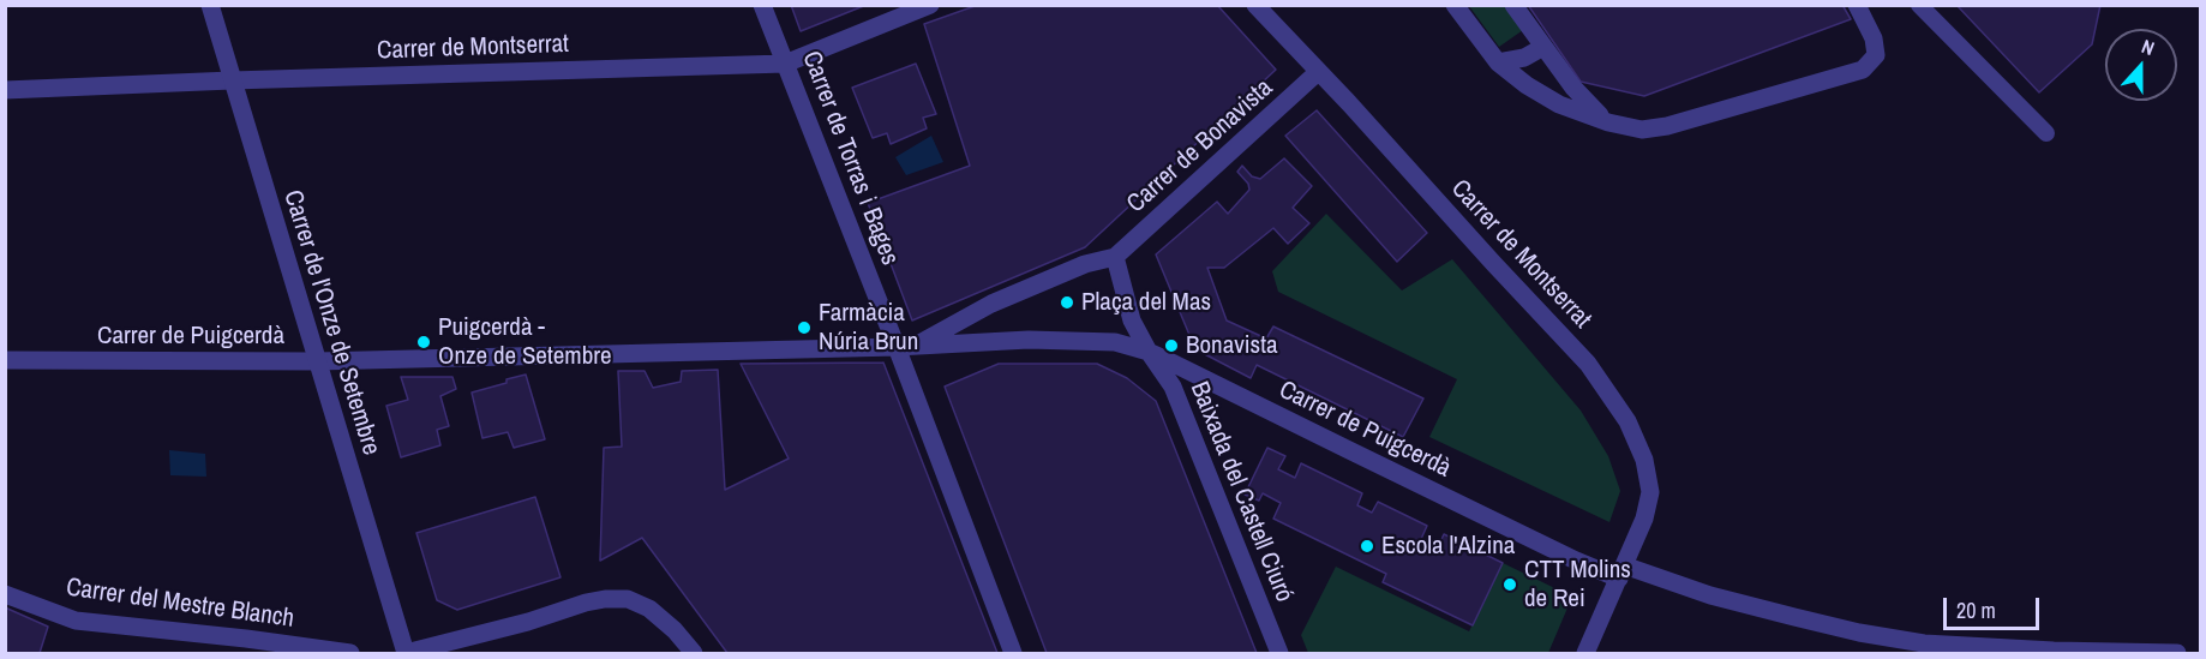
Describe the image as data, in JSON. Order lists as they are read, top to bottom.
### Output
{
  "streets": {
    "street": [
      "Carrer de Montserrat",
      "Carrer de Bonavista",
      "Carrer de Torras i Bages",
      "Carrer de l'Onze de Setembre",
      "Carrer de Puigcerdà",
      "Baixada del Castell Ciuró",
      "Carrer del Mestre Blanch"
    ]
  },
  "crossings": [
    ["Carrer de Montserrat", "Carrer de Bonavista"],
    ["Carrer de Montserrat", "Carrer de Torras i Bages"],
    ["Carrer de Montserrat", "Carrer de l'Onze de Setembre"],
    ["Carrer de Montserrat", "Carrer de Puigcerdà"],
    ["Carrer de Torras i Bages", "Carrer de Puigcerdà"],
    ["Carrer de l'Onze de Setembre", "Carrer de Puigcerdà"],
    ["Carrer de Puigcerdà", "Baixada del Castell Ciuró"]
  ],
  "places": [
    "Plaça del Mas",
    "Farmàcia Núria Brun",
    "Puigcerdà - Onze de Setembre",
    "Bonavista",
    "Escola l'Alzina",
    "CTT Molins de Rei"
  ],
  "scale_bar": "20 m",
  "north": "top"
}
